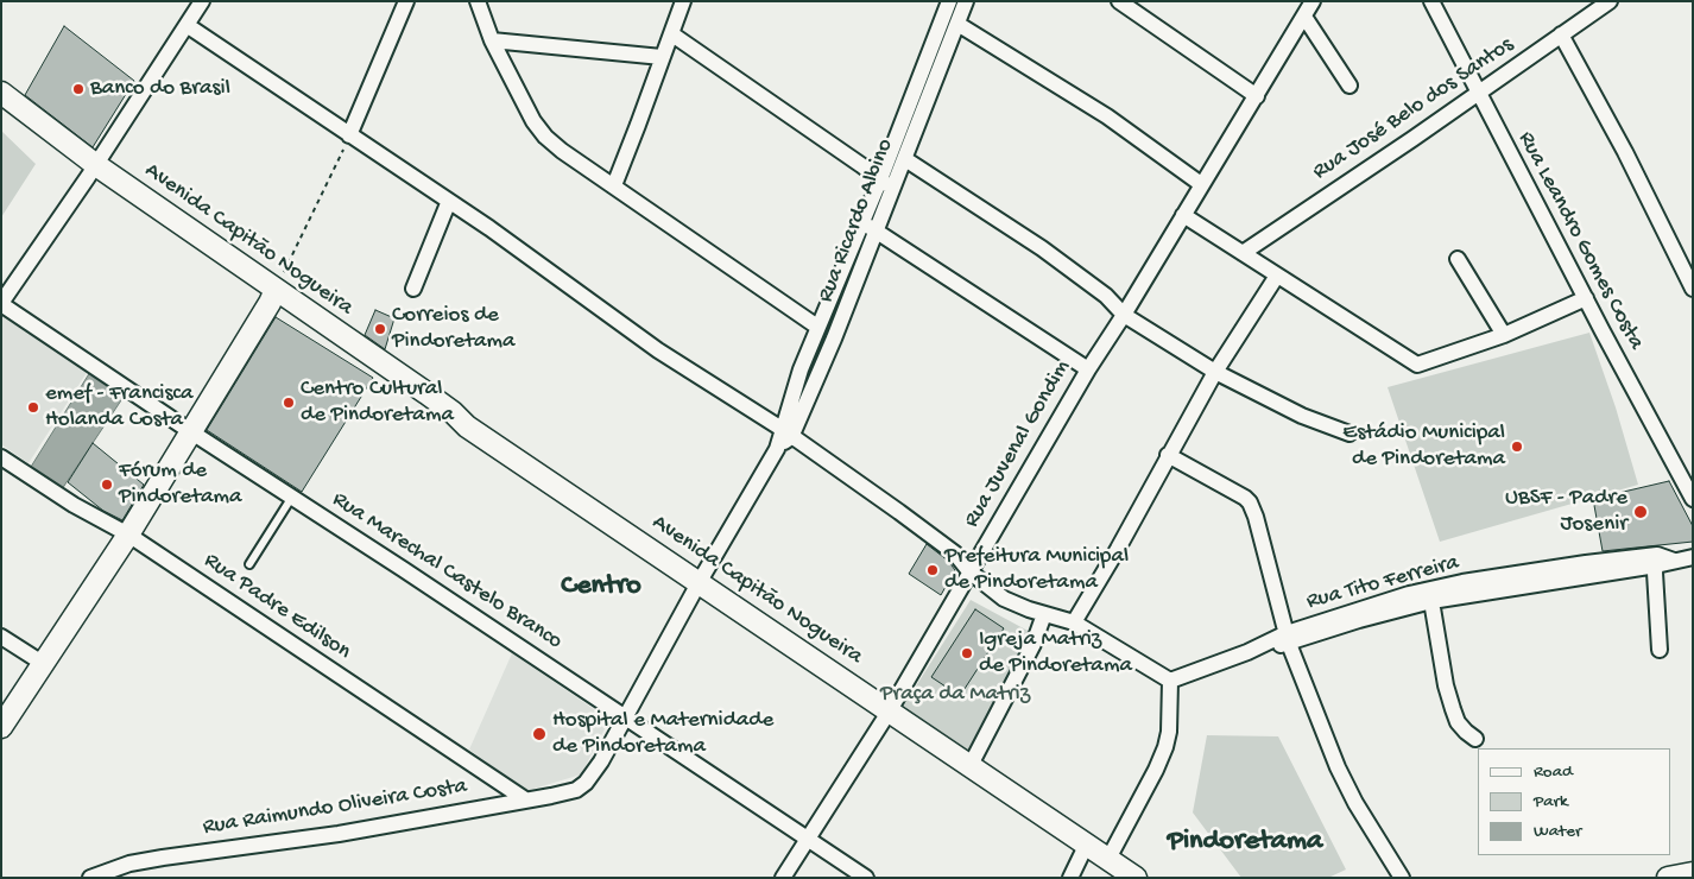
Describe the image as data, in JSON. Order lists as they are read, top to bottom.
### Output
{
  "streets": {
    "main road": ["Avenida Capitão Nogueira"],
    "street": [
      "Rua José Belo dos Santos",
      "Rua Ricardo Albino",
      "Rua Leandro Gomes Costa",
      "Rua Juvenal Gondim",
      "Rua Marechal Castelo Branco",
      "Rua Tito Ferreira",
      "Rua Padre Edilson",
      "Rua Raimundo Oliveira Costa"
    ]
  },
  "crossings": [
    ["Rua José Belo dos Santos", "Rua Leandro Gomes Costa"],
    ["Rua Ricardo Albino", "Avenida Capitão Nogueira"],
    ["Rua Ricardo Albino", "Rua Marechal Castelo Branco"],
    ["Rua Ricardo Albino", "Rua Raimundo Oliveira Costa"],
    ["Avenida Capitão Nogueira", "Rua Juvenal Gondim"],
    ["Rua Juvenal Gondim", "Rua Marechal Castelo Branco"],
    ["Rua Padre Edilson", "Rua Raimundo Oliveira Costa"]
  ],
  "districts": ["Centro", "Pindoretama"],
  "parks": ["Praça da Matriz"],
  "places": [
    "Banco do Brasil",
    "Correios de Pindoretama",
    "Centro Cultural de Pindoretama",
    "emef - Francisca Holanda Costa",
    "Estádio Municipal de Pindoretama",
    "Fórum de Pindoretama",
    "UBSF - Padre Josenir",
    "Prefeitura Municipal de Pindoretama",
    "Igreja Matriz de Pindoretama",
    "Hospital e Maternidade de Pindoretama"
  ],
  "legend": ["Road", "Park", "Water"]
}
